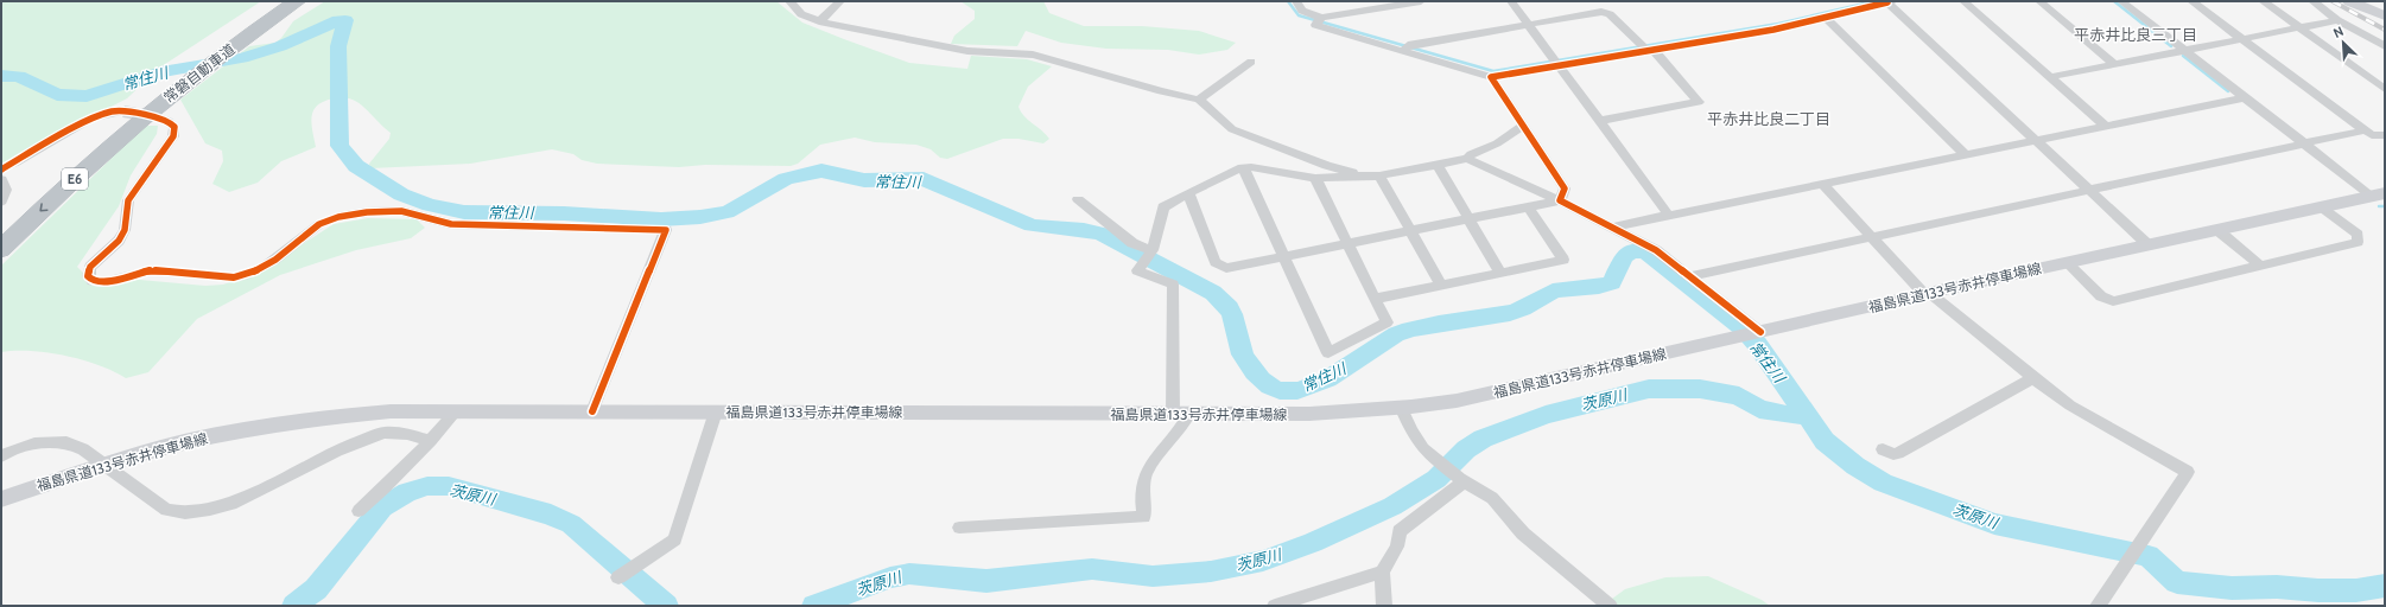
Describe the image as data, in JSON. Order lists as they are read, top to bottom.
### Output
{
  "streets": {
    "highway": ["常磐自動車道", "E6"],
    "main road": ["福島県道133号赤井停車場線"]
  },
  "districts": ["平赤井比良三丁目", "平赤井比良二丁目"],
  "water": ["常住川", "茨原川"],
  "north": "top left"
}
